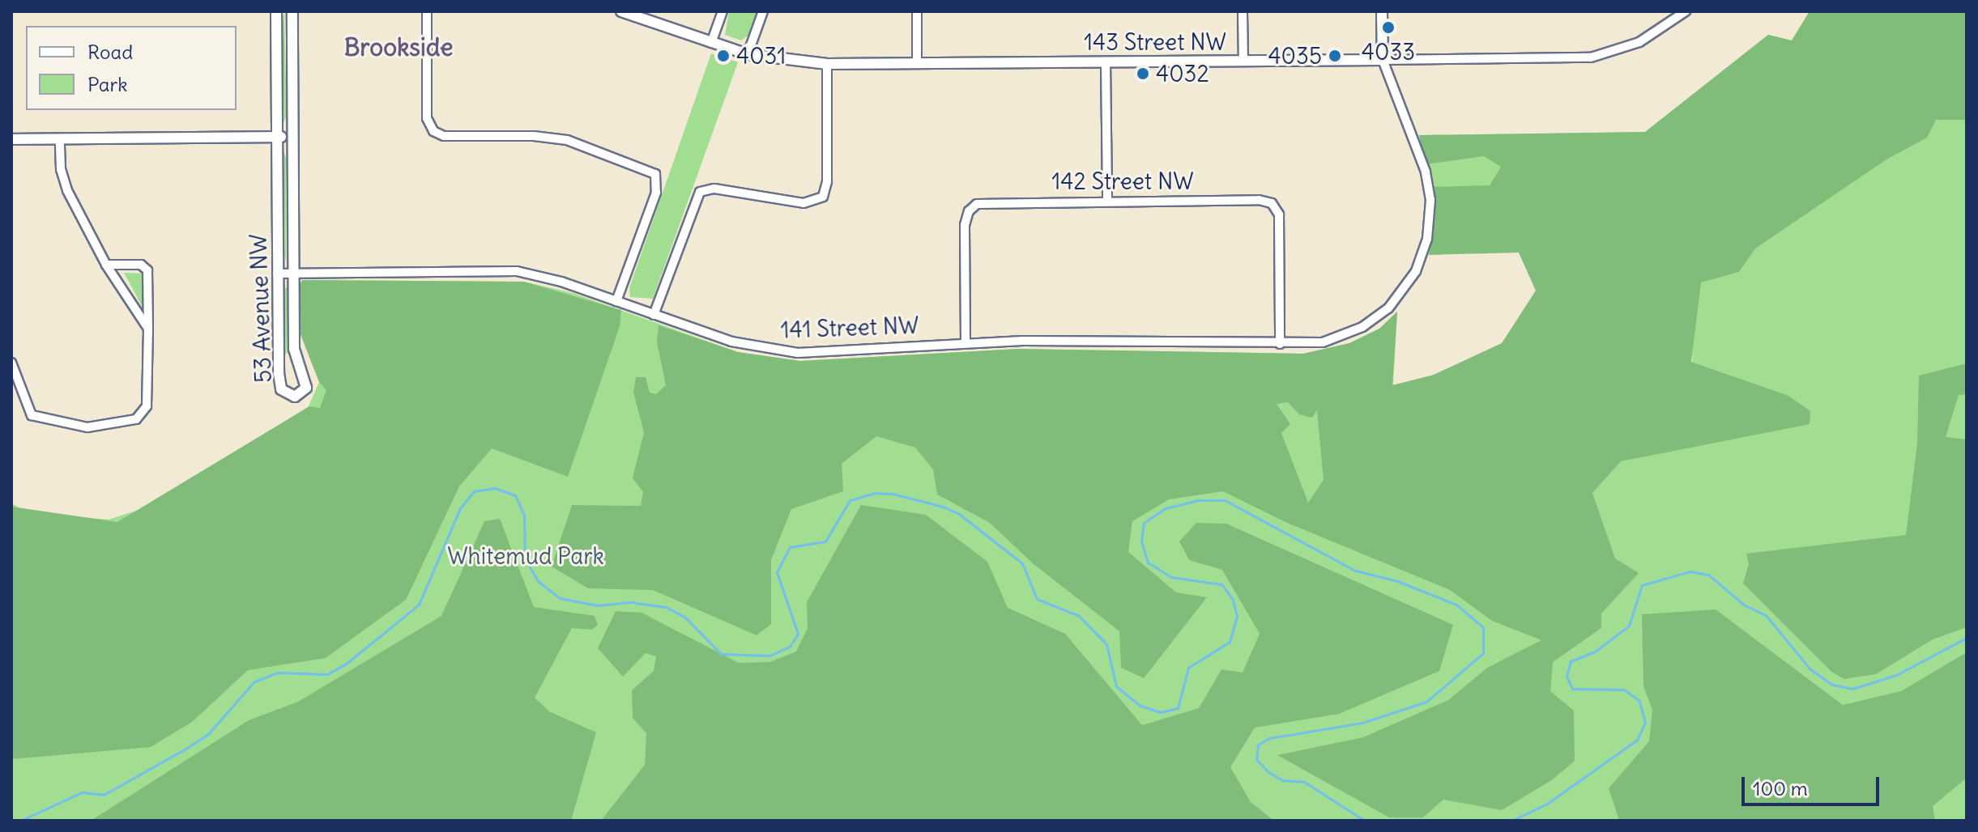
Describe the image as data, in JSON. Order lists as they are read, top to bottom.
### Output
{
  "streets": {
    "street": [
      "143 Street NW",
      "142 Street NW",
      "53 Avenue NW",
      "141 Street NW"
    ]
  },
  "crossings": [
    ["143 Street NW", "141 Street NW"],
    ["142 Street NW", "141 Street NW"],
    ["53 Avenue NW", "141 Street NW"]
  ],
  "districts": ["Brookside"],
  "parks": ["Whitemud Park"],
  "places": [
    "4033",
    "4031",
    "4035",
    "4032"
  ],
  "legend": ["Road", "Park"],
  "scale_bar": "100 m"
}
